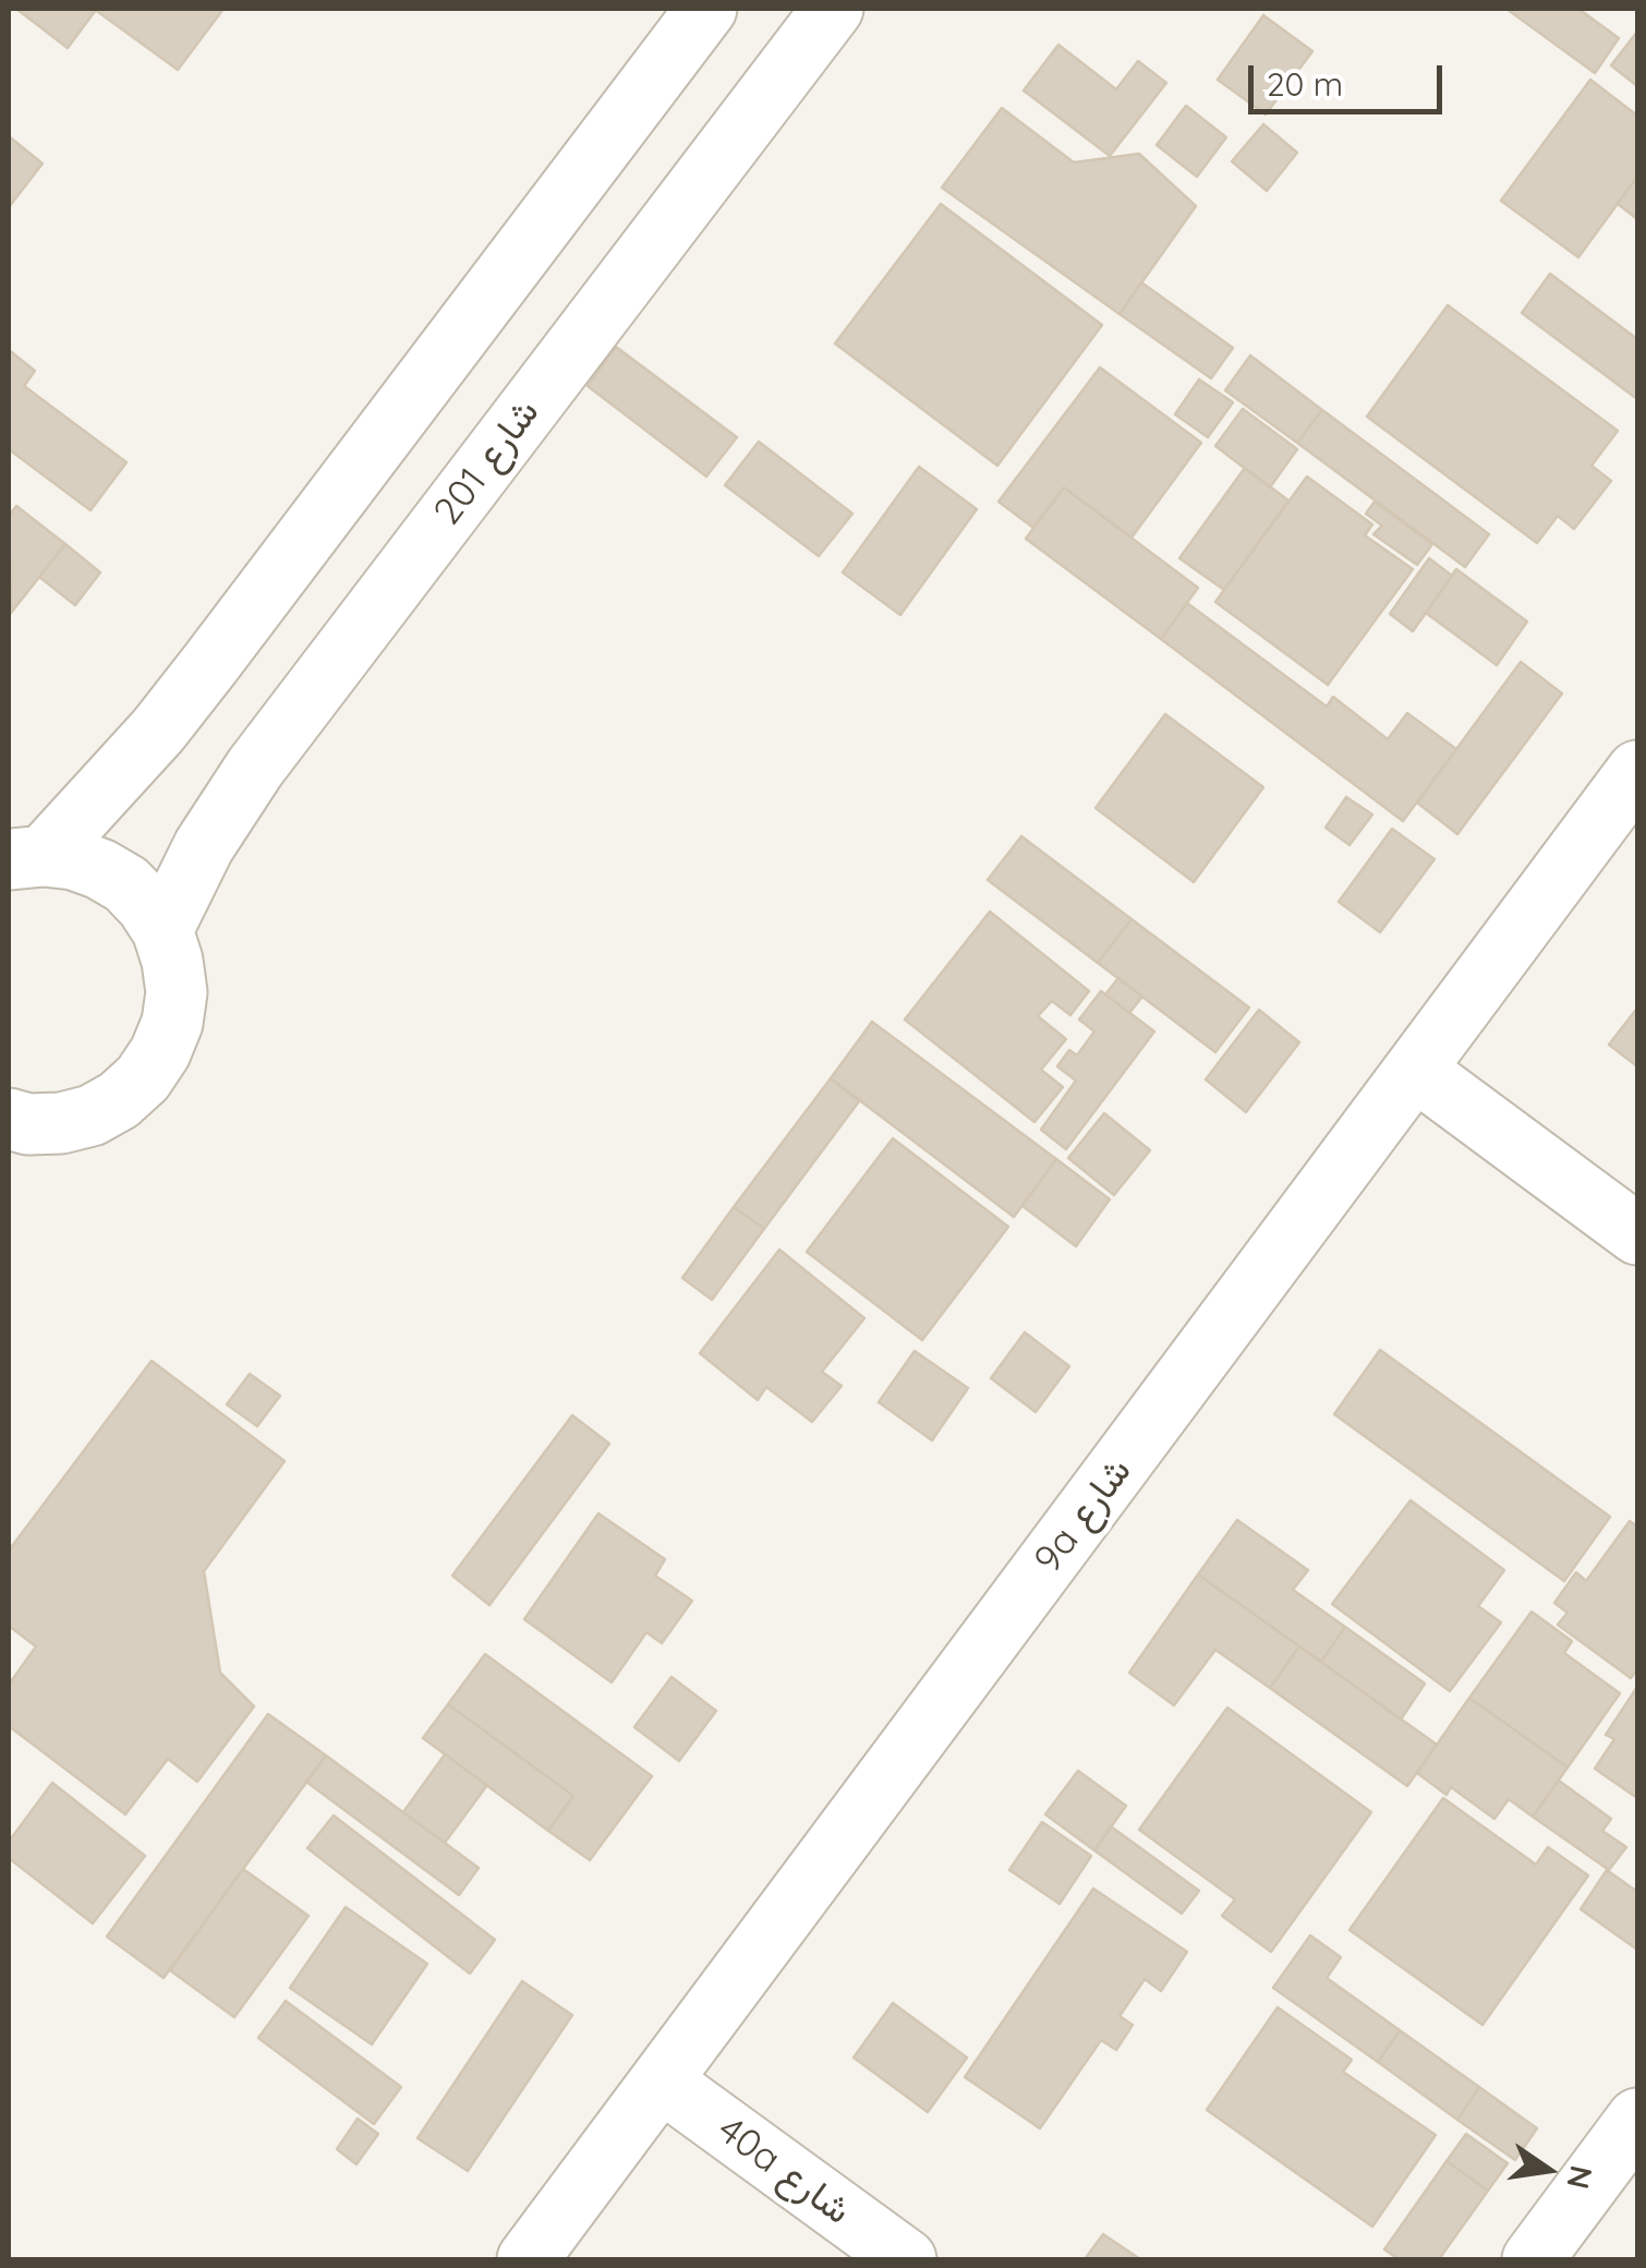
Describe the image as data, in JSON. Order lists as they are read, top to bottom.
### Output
{
  "streets": {
    "street": ["شارع 201", "9a شارع", "40a شارع"]
  },
  "crossings": [
    ["9a شارع", "40a شارع"]
  ],
  "scale_bar": "20 m",
  "north": "right"
}
